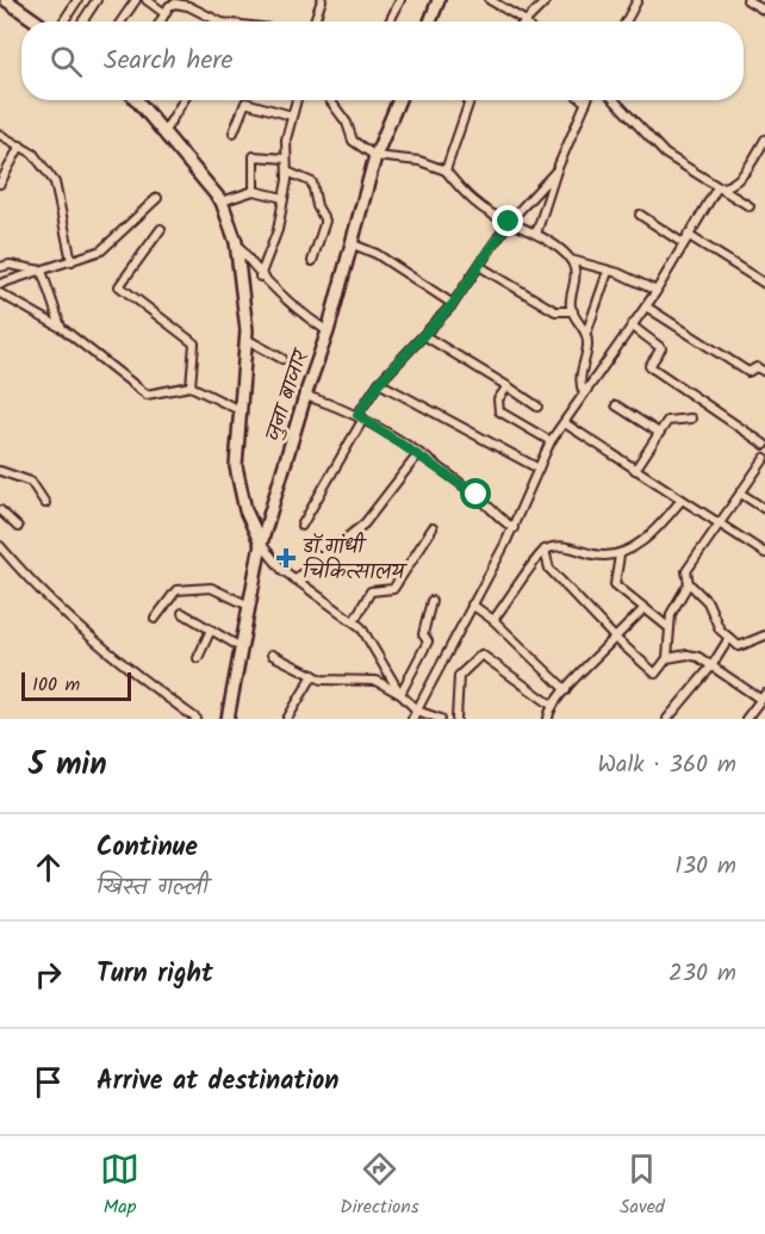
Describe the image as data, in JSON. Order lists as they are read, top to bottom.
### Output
{
  "streets": {
    "street": ["जुना बाजार"]
  },
  "places": {
    "health": ["डॉ.गांधी चिकित्सालय"]
  },
  "scale_bar": "100 m",
  "page": {
    "search": "Search here",
    "scale": "100 m",
    "heading": ["5 min", "Walk · 360 m"],
    "list": [
      ["Continue", "खिस्त गल्ली", "130 m"],
      ["Turn right", "230 m"],
      "Arrive at destination"
    ],
    "nav": ["Map", "Directions", "Saved"]
  }
}
